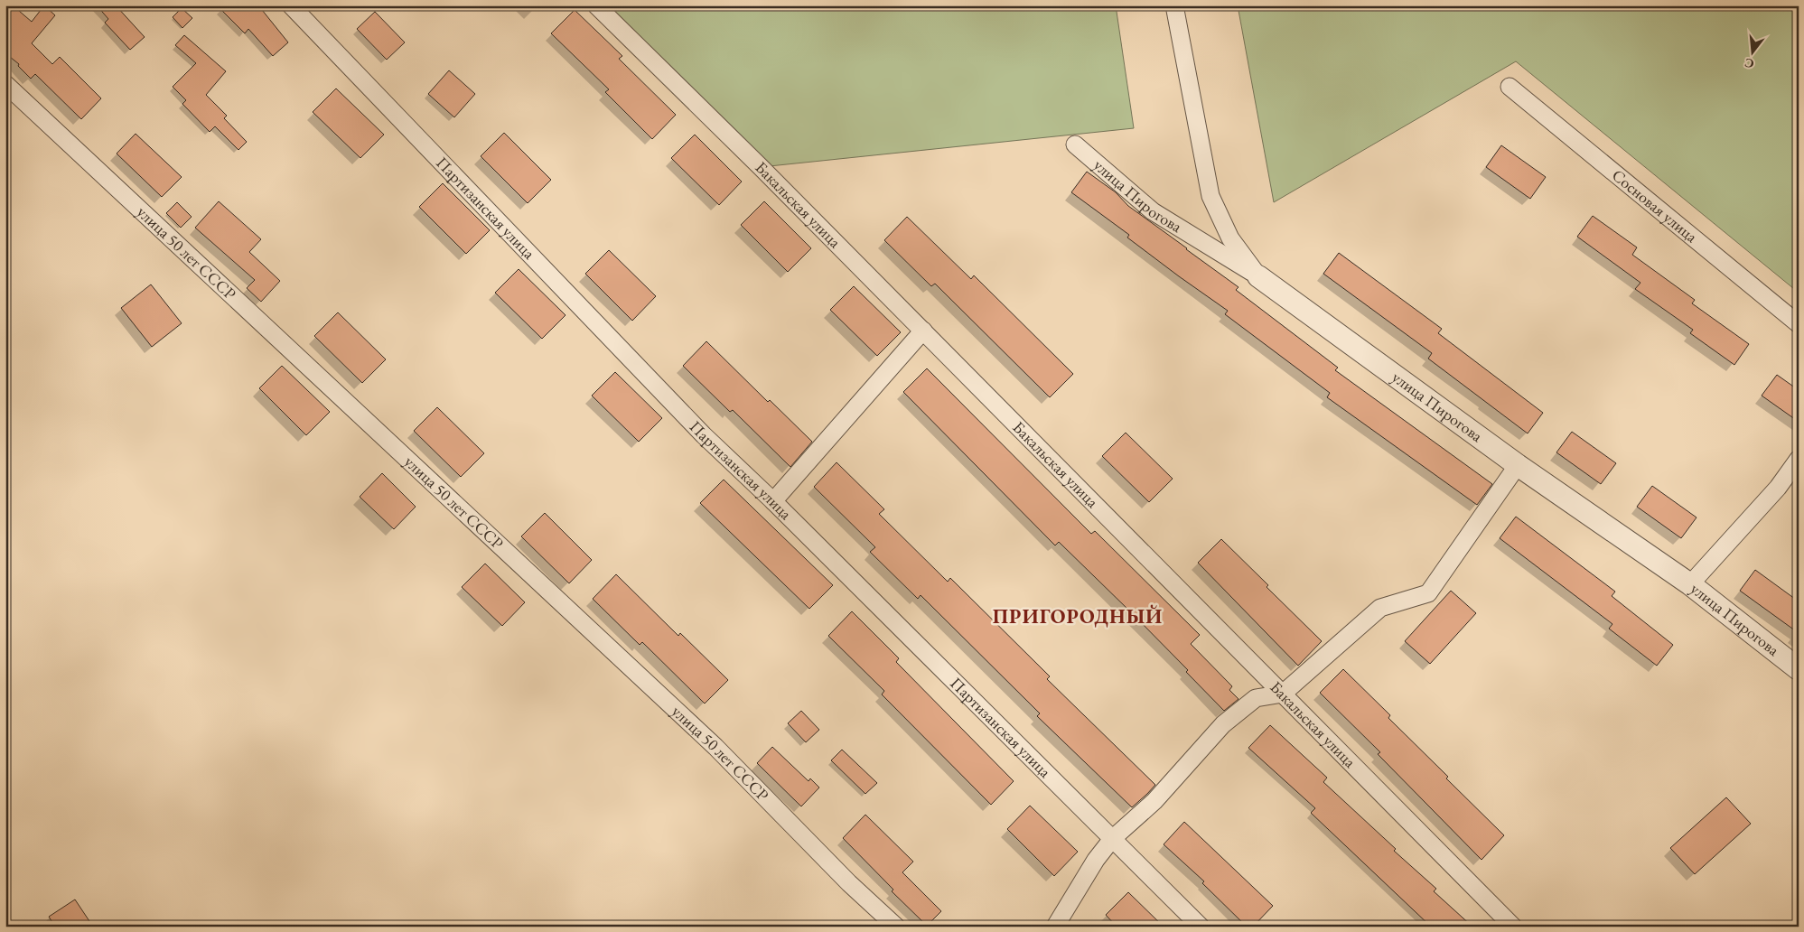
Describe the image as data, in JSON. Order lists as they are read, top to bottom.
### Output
{
  "streets": {
    "street": [
      "улица Пирогова",
      "Бакальская улица",
      "Сосновая улица",
      "Партизанская улица",
      "улица 50 лет СССР"
    ]
  },
  "districts": ["ПРИГОРОДНЫЙ"],
  "north": "bottom"
}
